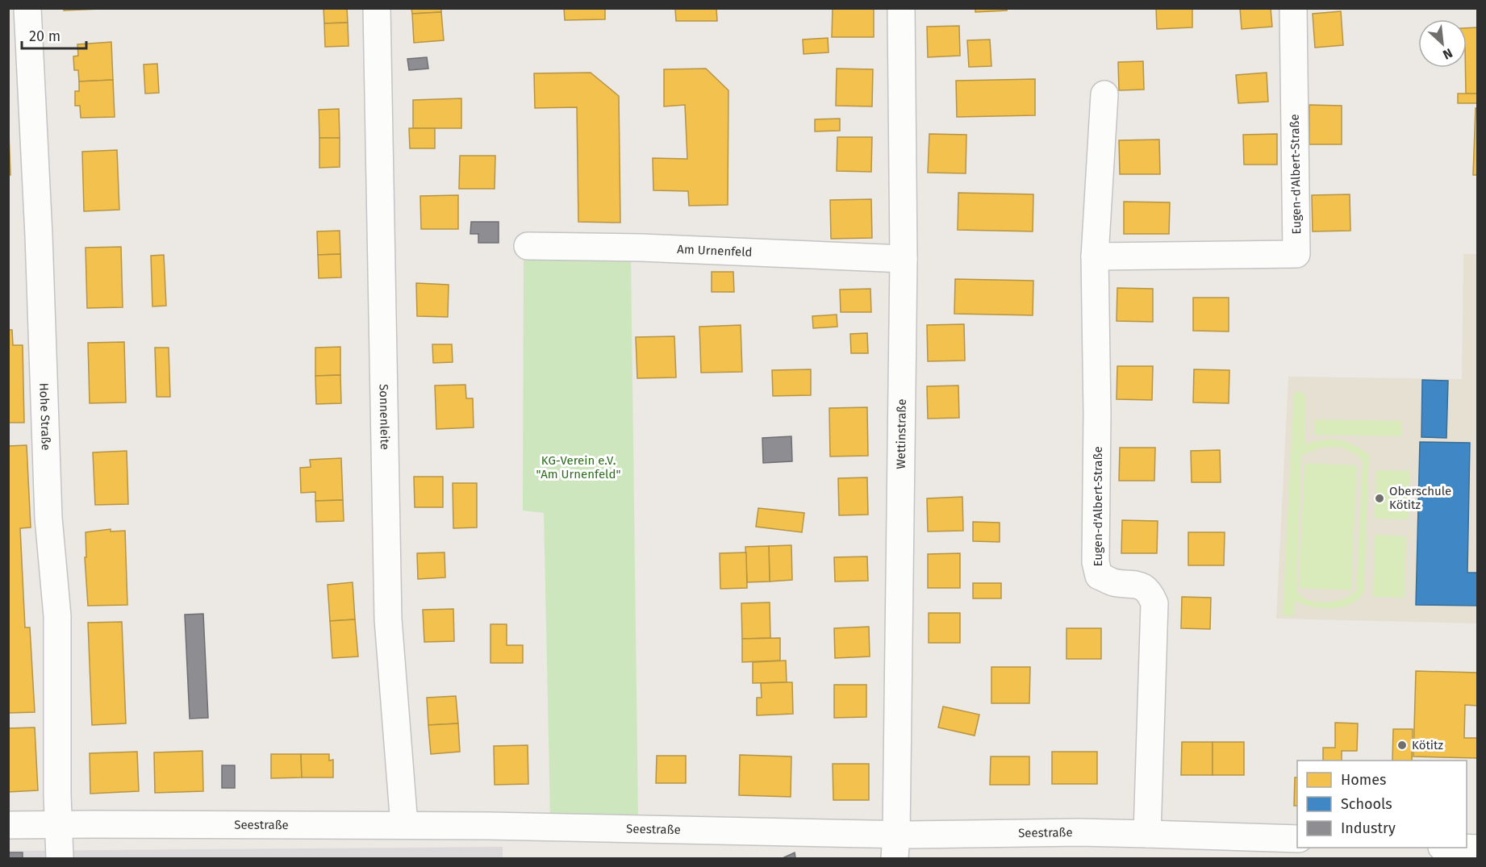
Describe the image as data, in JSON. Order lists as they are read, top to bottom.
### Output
{
  "streets": {
    "street": [
      "Eugen-d'Albert-Straße",
      "Am Urnenfeld",
      "Hohe Straße",
      "Sonnenleite",
      "Wettinstraße",
      "Seestraße"
    ]
  },
  "crossings": [
    ["Eugen-d'Albert-Straße", "Seestraße"],
    ["Am Urnenfeld", "Wettinstraße"],
    ["Hohe Straße", "Seestraße"],
    ["Sonnenleite", "Seestraße"],
    ["Wettinstraße", "Seestraße"]
  ],
  "parks": ["KG-Verein e.V. \"Am Urnenfeld\""],
  "places": ["Oberschule Kötitz", "Kötitz"],
  "legend": ["Homes", "Schools", "Industry"],
  "scale_bar": "20 m",
  "north": "bottom right"
}
